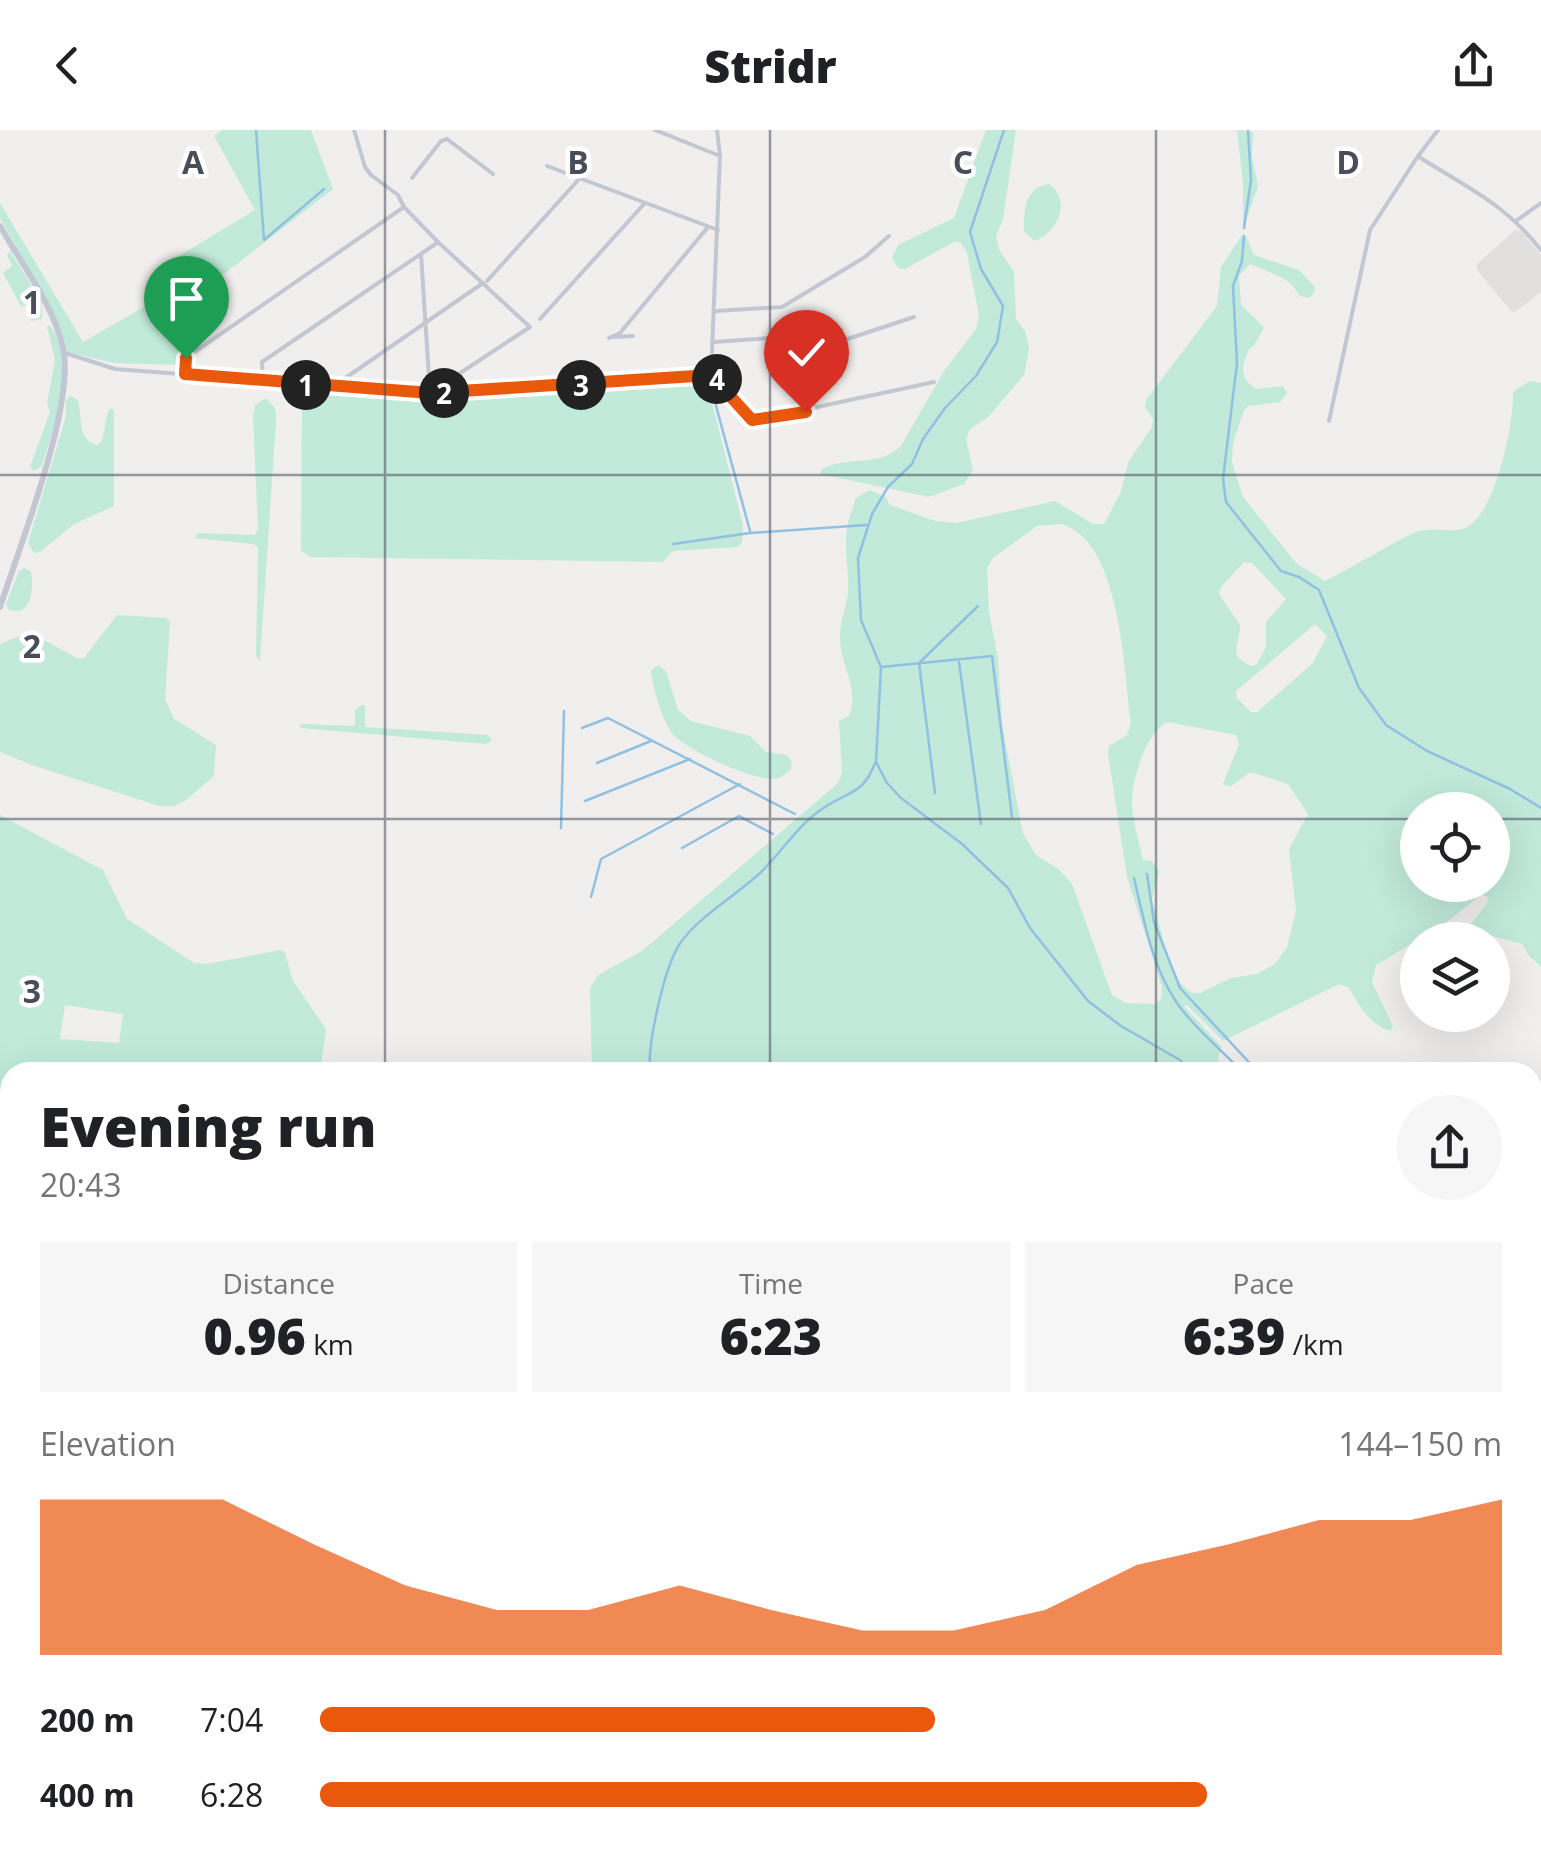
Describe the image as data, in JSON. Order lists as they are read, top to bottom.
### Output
{
  "page": {
    "header": "Stridr",
    "pins": [
      "4",
      "1",
      "3",
      "2"
    ],
    "heading": ["Evening run", "20:43"],
    "stats": [
      ["Distance", "0.96 km"],
      ["Time", "6:23"],
      ["Pace", "6:39 /km"]
    ],
    "chart": ["Elevation", "144–150 m"],
    "list": [
      {
        "name": "200 m",
        "note": "7:04"
      },
      {
        "name": "400 m",
        "note": "6:28"
      }
    ]
  },
  "grid": {
    "columns": [
      "A",
      "B",
      "C",
      "D"
    ],
    "rows": ["1", "2", "3"]
  }
}
